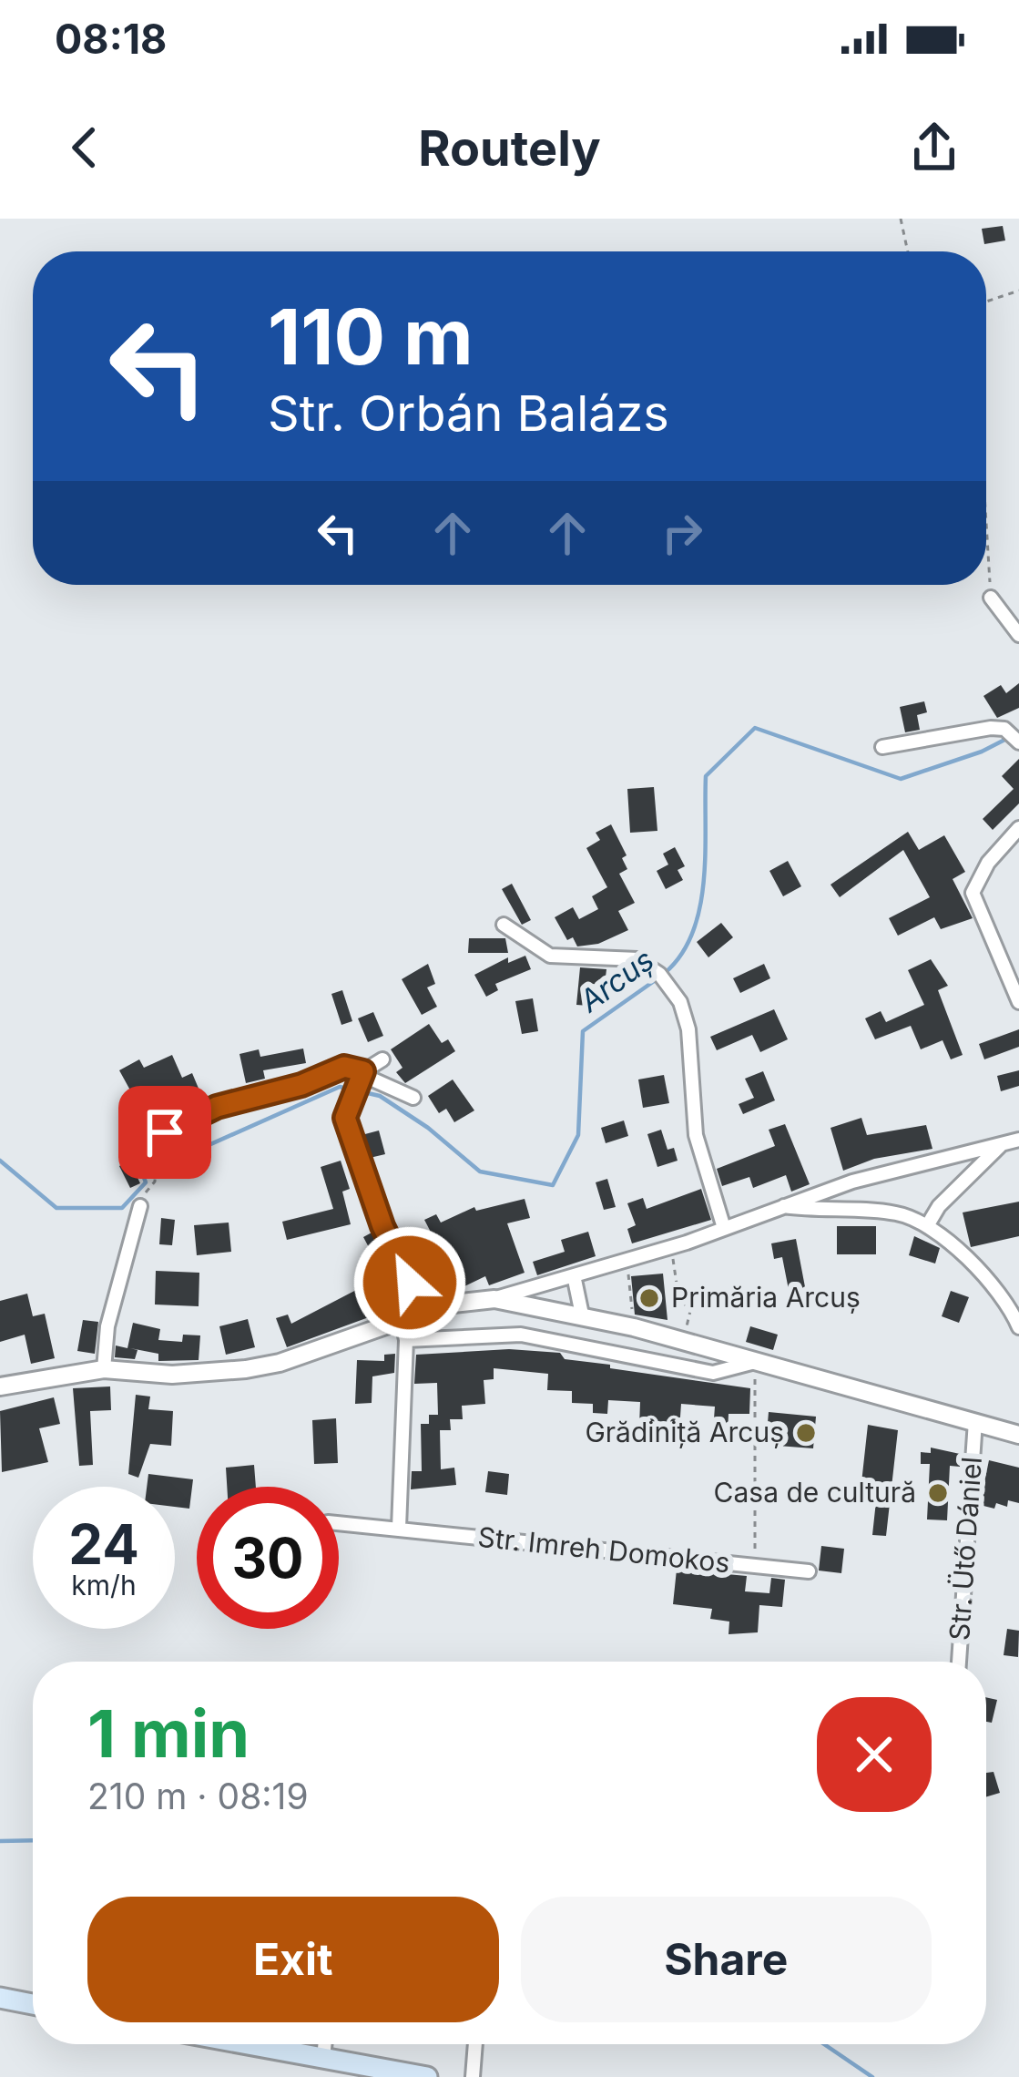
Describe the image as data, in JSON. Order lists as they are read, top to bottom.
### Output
{
  "streets": {
    "street": ["Str. Ütő Dániel", "Str. Imreh Domokos"]
  },
  "water": ["Arcuș"],
  "places": ["Primăria Arcuș", "Grădiniță Arcuș", "Casa de cultură"],
  "page": {
    "status": "08:18",
    "header": "Routely",
    "turn": ["110 m", "Str. Orbán Balázs"],
    "speed": "24 km/h",
    "limit": "30",
    "heading": ["1 min", "210 m · 08:19"],
    "buttons": ["Exit", "Share"]
  }
}
